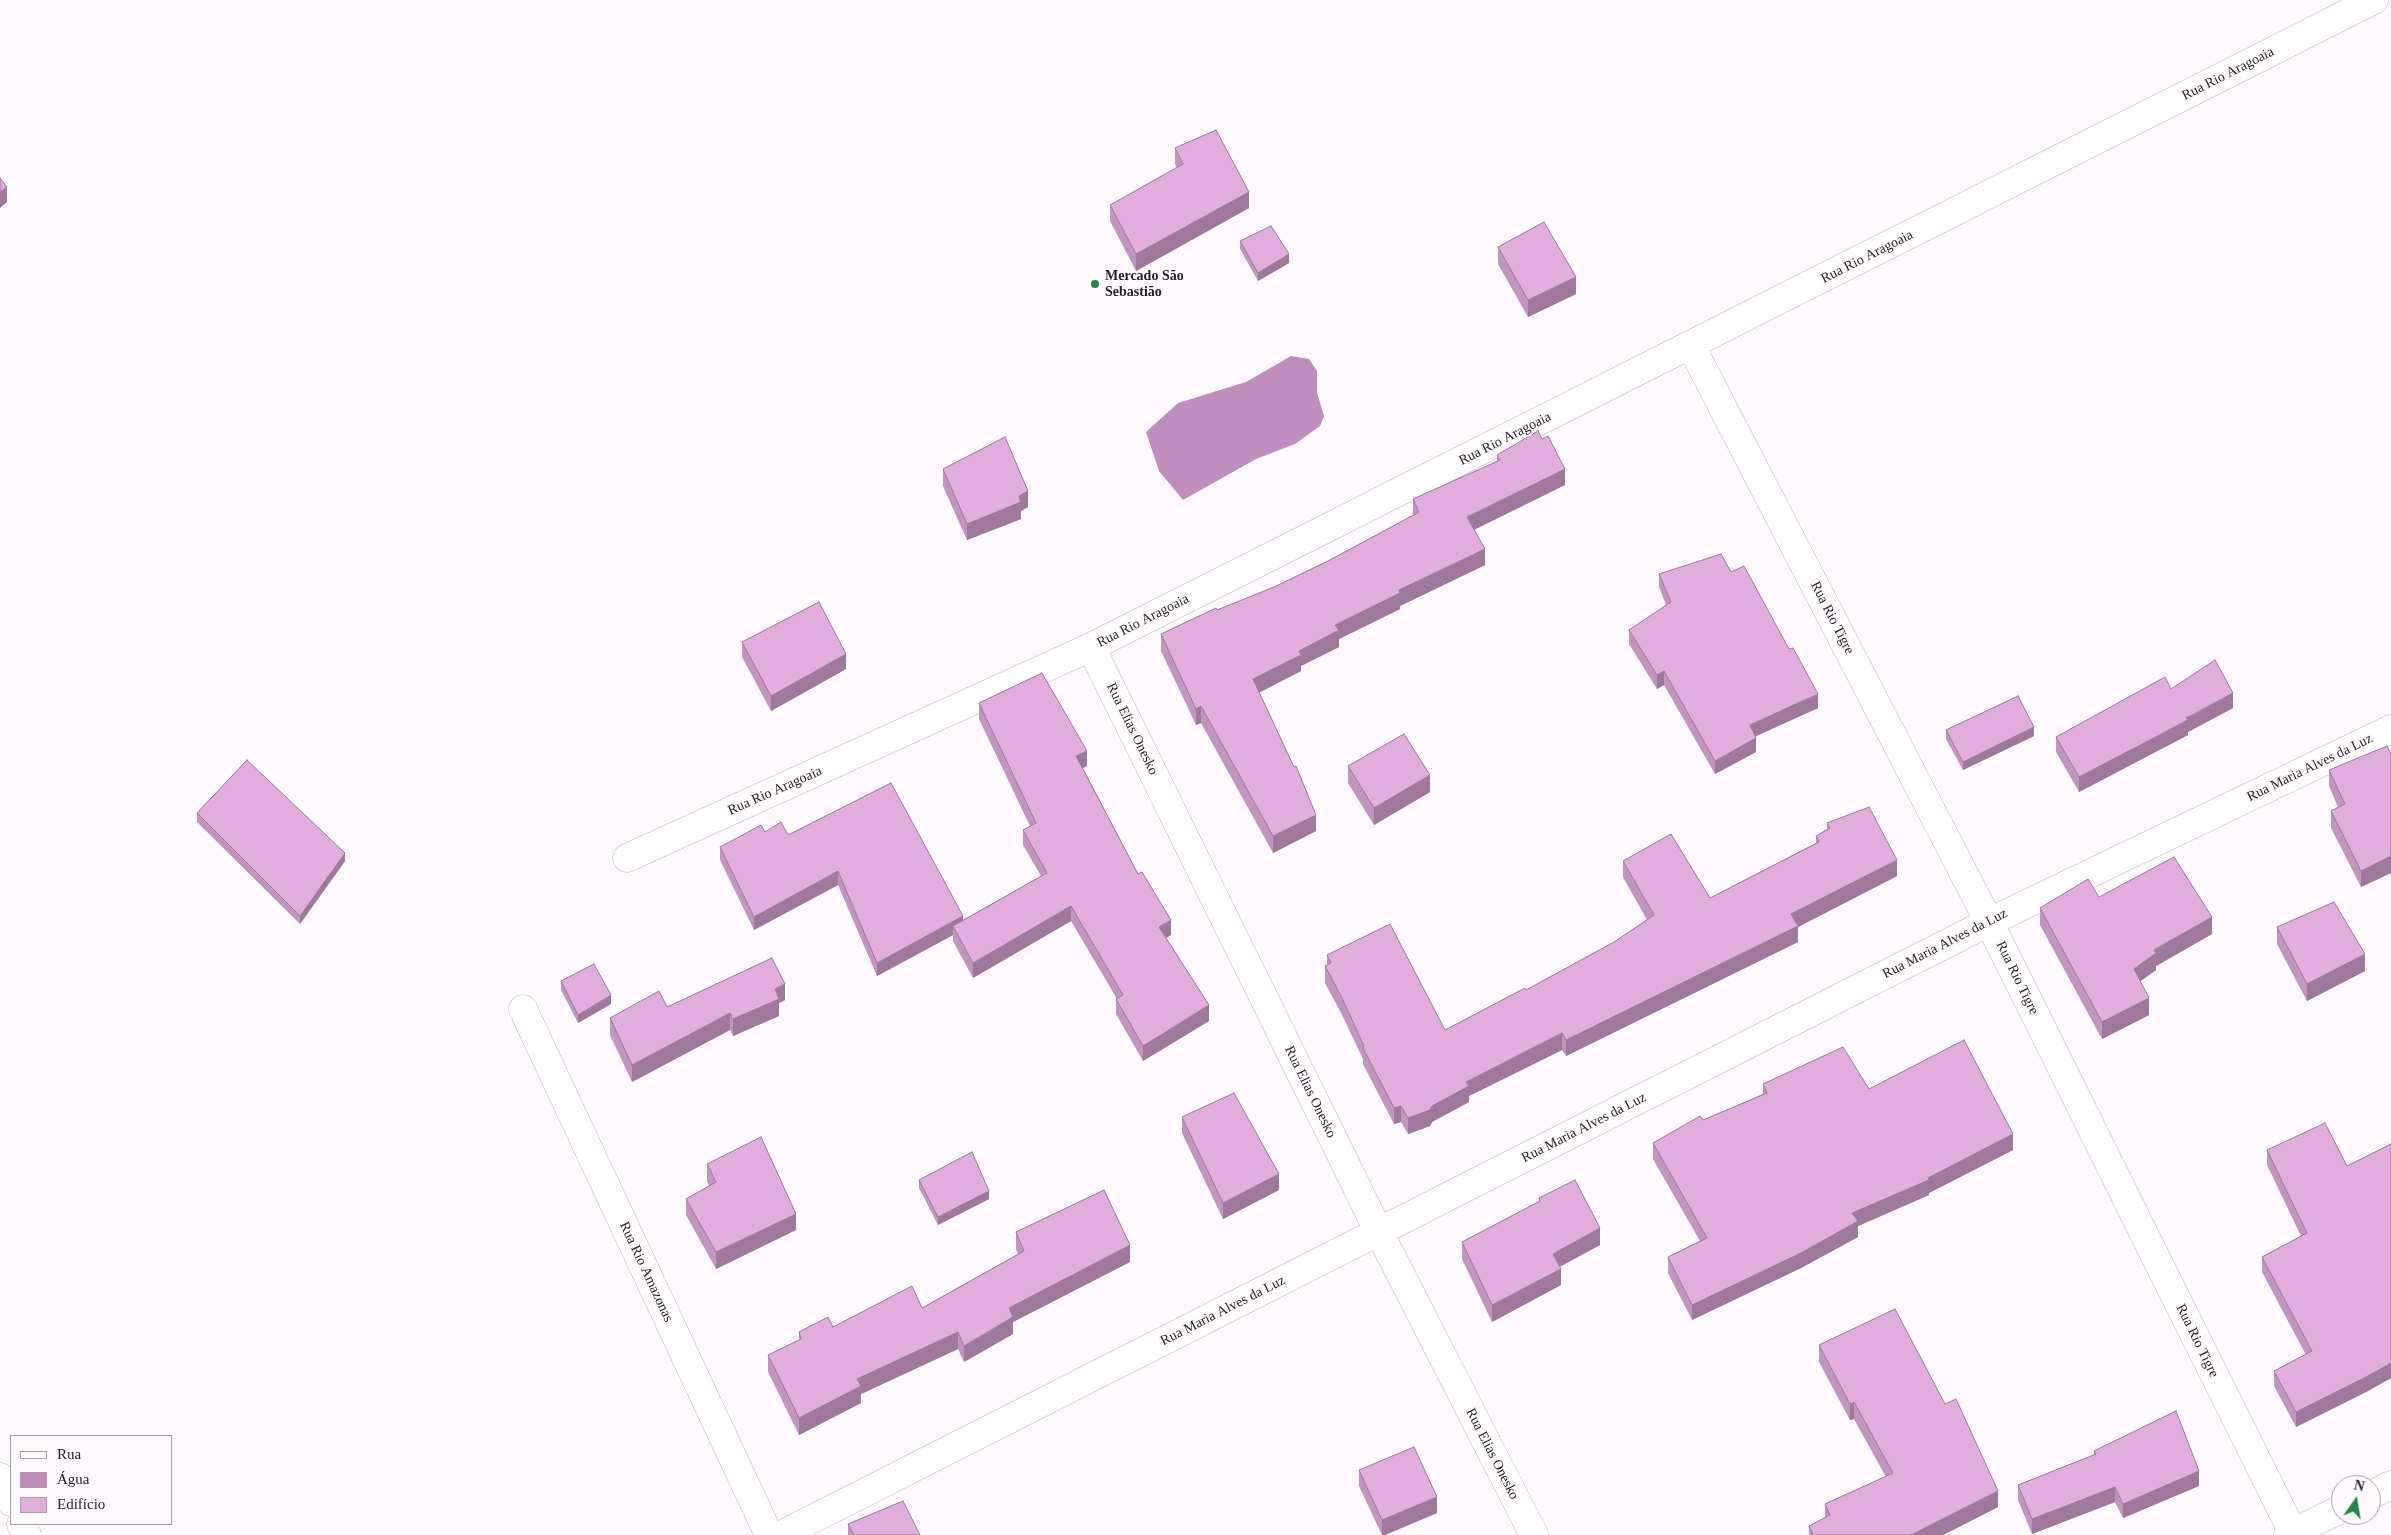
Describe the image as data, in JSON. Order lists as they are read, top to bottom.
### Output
{
  "streets": {
    "street": [
      "Rua Rio Aragoaia",
      "Rua Rio Tigre",
      "Rua Elias Onesko",
      "Rua Maria Alves da Luz",
      "Rua Rio Amazonas"
    ]
  },
  "crossings": [
    ["Rua Rio Aragoaia", "Rua Rio Tigre"],
    ["Rua Rio Aragoaia", "Rua Elias Onesko"],
    ["Rua Rio Tigre", "Rua Maria Alves da Luz"],
    ["Rua Elias Onesko", "Rua Maria Alves da Luz"]
  ],
  "places": ["Mercado São Sebastião"],
  "legend": ["Rua", "Água", "Edifício"],
  "north": "top"
}
